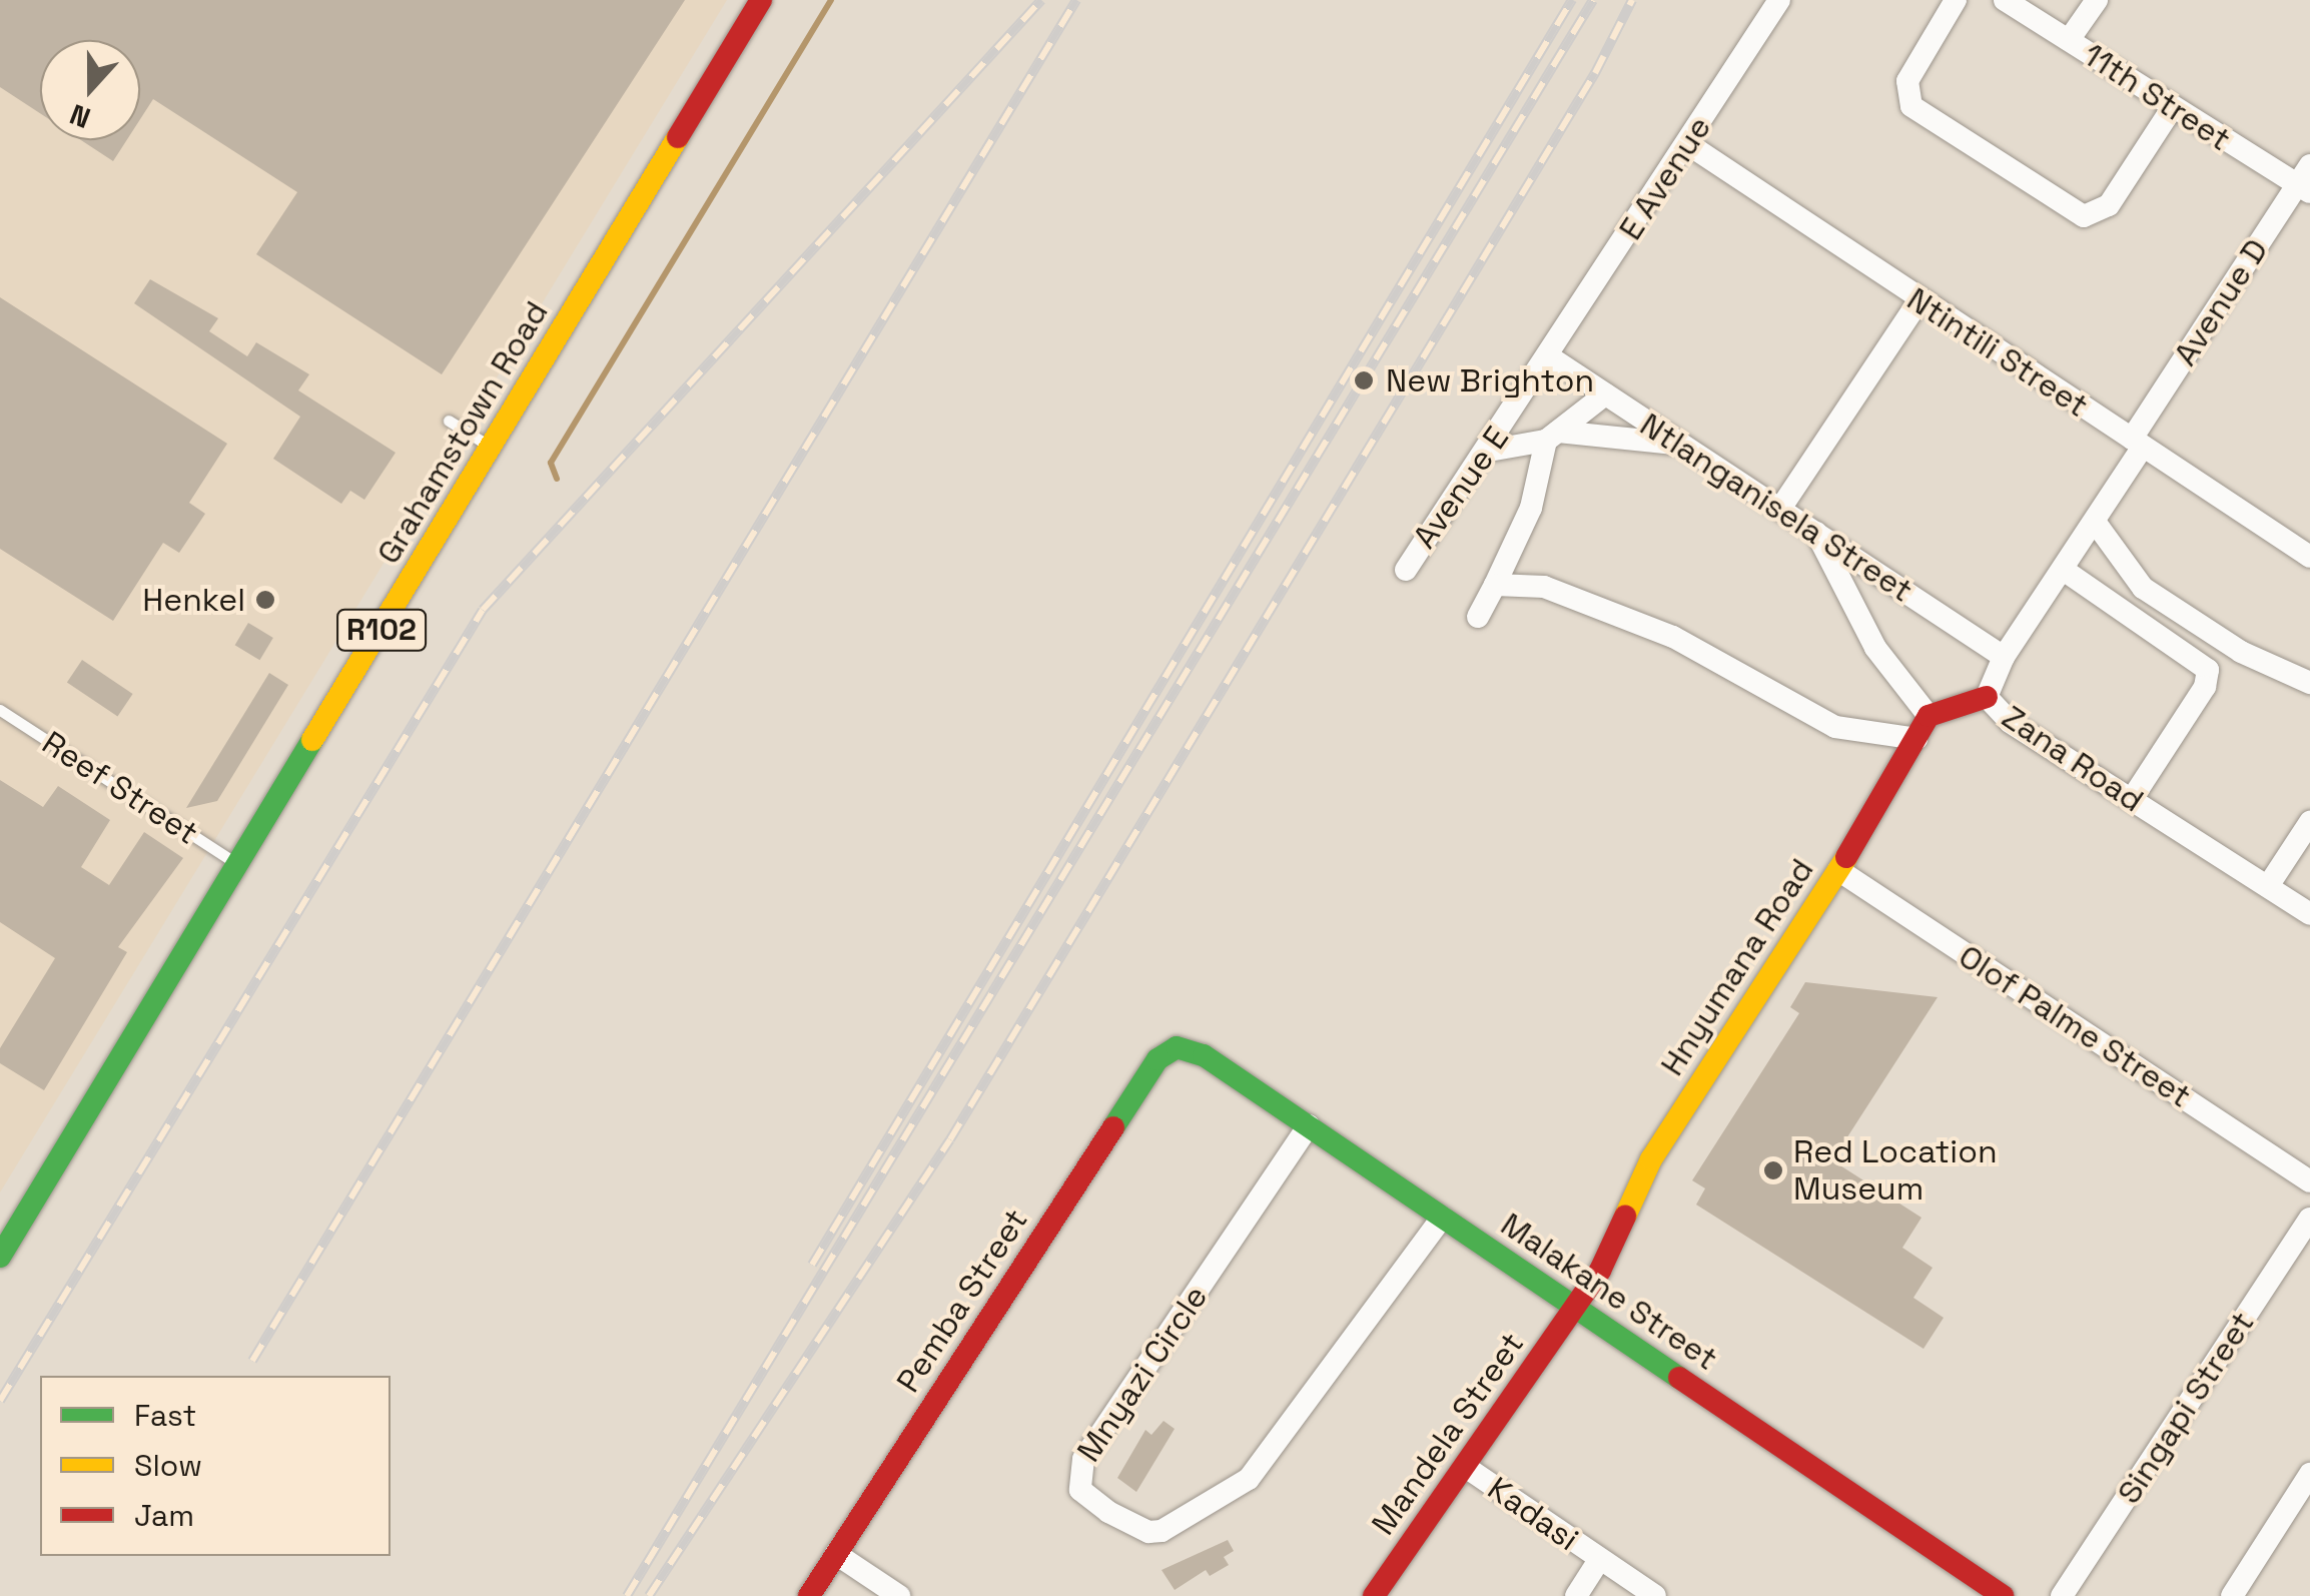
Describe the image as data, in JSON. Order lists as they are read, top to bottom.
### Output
{
  "streets": {
    "street": [
      "11th Street",
      "E Avenue",
      "Avenue D",
      "Ntintili Street",
      "Grahamstown Road",
      "Avenue E",
      "Ntlanganisela Street",
      "R102",
      "Zana Road",
      "Hnyumana Road",
      "Olof Palme Street",
      "Malakane Street",
      "Pemba Street",
      "Mnyazi Circle",
      "Singapi Street",
      "Mandela Street",
      "Kadasi"
    ],
    "lane": ["Reef Street"]
  },
  "crossings": [
    ["11th Street", "Avenue D"],
    ["E Avenue", "Ntintili Street"],
    ["E Avenue", "Avenue E"],
    ["E Avenue", "Ntlanganisela Street"],
    ["Avenue D", "Ntintili Street"],
    ["Avenue D", "Zana Road"],
    ["Ntintili Street", "Zana Road"],
    ["Grahamstown Road", "Reef Street"],
    ["Avenue E", "Ntlanganisela Street"],
    ["Ntlanganisela Street", "Zana Road"],
    ["Hnyumana Road", "Olof Palme Street"],
    ["Hnyumana Road", "Malakane Street"],
    ["Hnyumana Road", "Mandela Street"],
    ["Malakane Street", "Pemba Street"],
    ["Malakane Street", "Mnyazi Circle"],
    ["Malakane Street", "Mandela Street"],
    ["Mandela Street", "Kadasi"]
  ],
  "places": ["New Brighton", "Henkel", "Red Location Museum"],
  "legend": ["Fast", "Slow", "Jam"],
  "north": "bottom"
}
